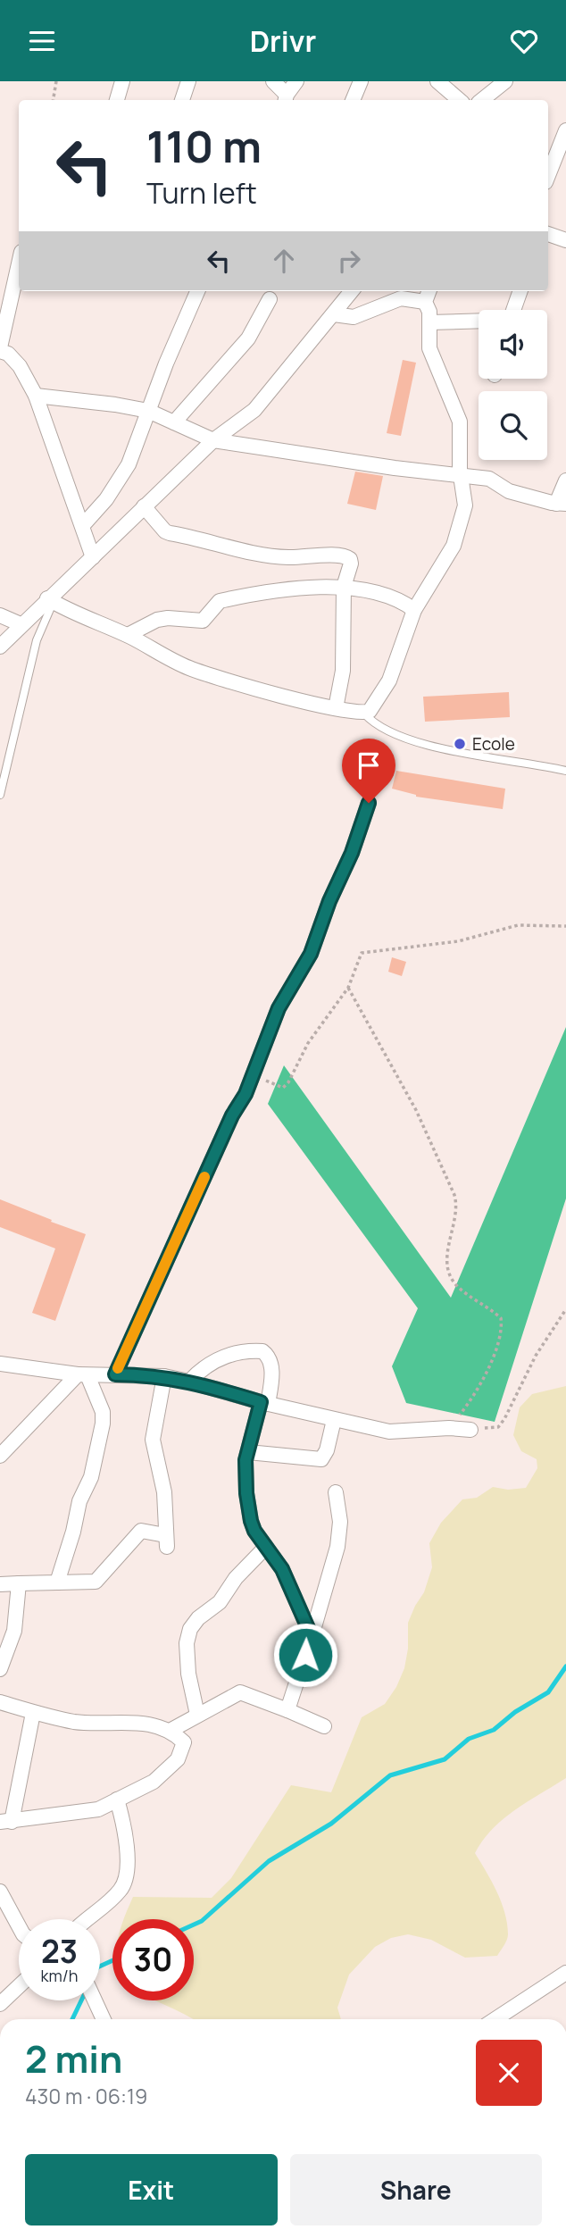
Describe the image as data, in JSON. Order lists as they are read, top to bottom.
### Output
{
  "places": ["Ecole"],
  "page": {
    "header": "Drivr",
    "turn": ["110 m", "Turn left"],
    "speed": "23 km/h",
    "limit": "30",
    "heading": ["2 min", "430 m · 06:19"],
    "buttons": ["Exit", "Share"]
  }
}
